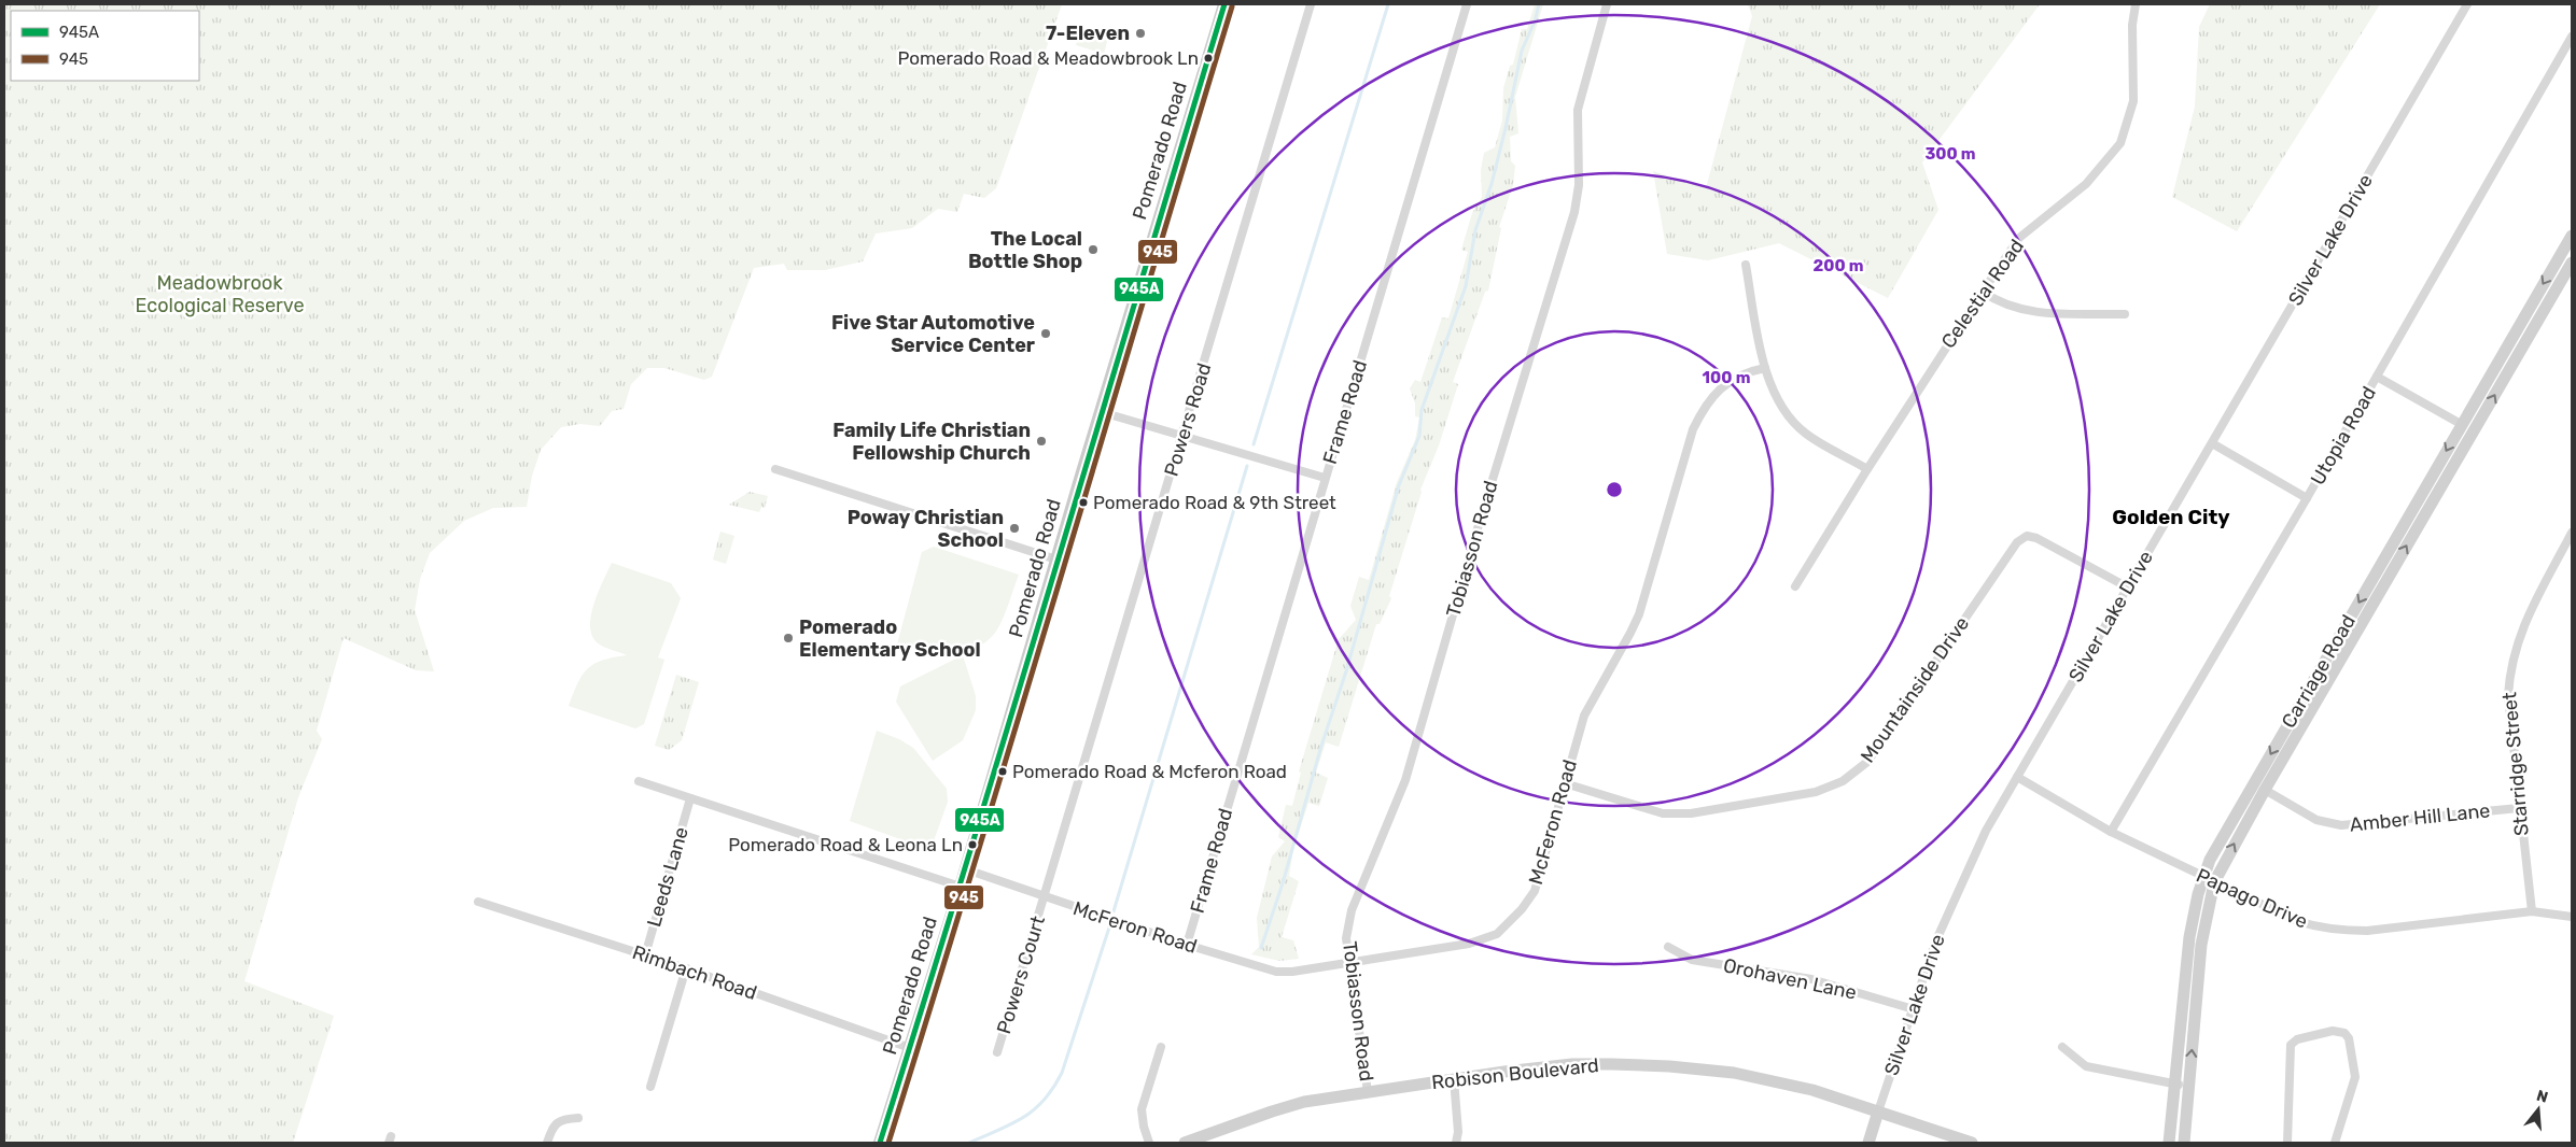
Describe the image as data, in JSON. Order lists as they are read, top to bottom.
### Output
{
  "streets": {
    "main road": ["Pomerado Road"],
    "street": [
      "Silver Lake Drive",
      "Celestial Road",
      "Frame Road",
      "Powers Road",
      "Utopia Road",
      "Tobiasson Road",
      "Carriage Road",
      "Mountainside Drive",
      "Starridge Street",
      "Amber Hill Lane",
      "McFeron Road",
      "Leeds Lane",
      "Papago Drive",
      "Rimbach Road",
      "Powers Court",
      "Orohaven Lane",
      "Robison Boulevard"
    ]
  },
  "crossings": [
    ["Pomerado Road", "McFeron Road"],
    ["Pomerado Road", "Rimbach Road"],
    ["Silver Lake Drive", "Mountainside Drive"],
    ["Silver Lake Drive", "Papago Drive"],
    ["Silver Lake Drive", "Orohaven Lane"],
    ["Silver Lake Drive", "Robison Boulevard"],
    ["Frame Road", "McFeron Road"],
    ["Powers Road", "McFeron Road"],
    ["Powers Road", "Powers Court"],
    ["Utopia Road", "Papago Drive"],
    ["Tobiasson Road", "McFeron Road"],
    ["Tobiasson Road", "Robison Boulevard"],
    ["Carriage Road", "Amber Hill Lane"],
    ["Carriage Road", "Papago Drive"],
    ["Mountainside Drive", "McFeron Road"],
    ["Starridge Street", "Amber Hill Lane"],
    ["Starridge Street", "Papago Drive"],
    ["McFeron Road", "Powers Court"],
    ["Leeds Lane", "Rimbach Road"]
  ],
  "districts": ["Golden City"],
  "parks": ["Meadowbrook Ecological Reserve"],
  "places": [
    "7-Eleven",
    "Pomerado Road & Meadowbrook Ln",
    "The Local Bottle Shop",
    "Five Star Automotive Service Center",
    "Family Life Christian Fellowship Church",
    "Pomerado Road & 9th Street",
    "Poway Christian School",
    "Pomerado Elementary School",
    "Pomerado Road & Mcferon Road",
    "Pomerado Road & Leona Ln"
  ],
  "lines": ["transit line 945A", "transit line 945"],
  "legend": ["945A", "945"],
  "north": "top",
  "rings": ["300 m", "200 m", "100 m"]
}
